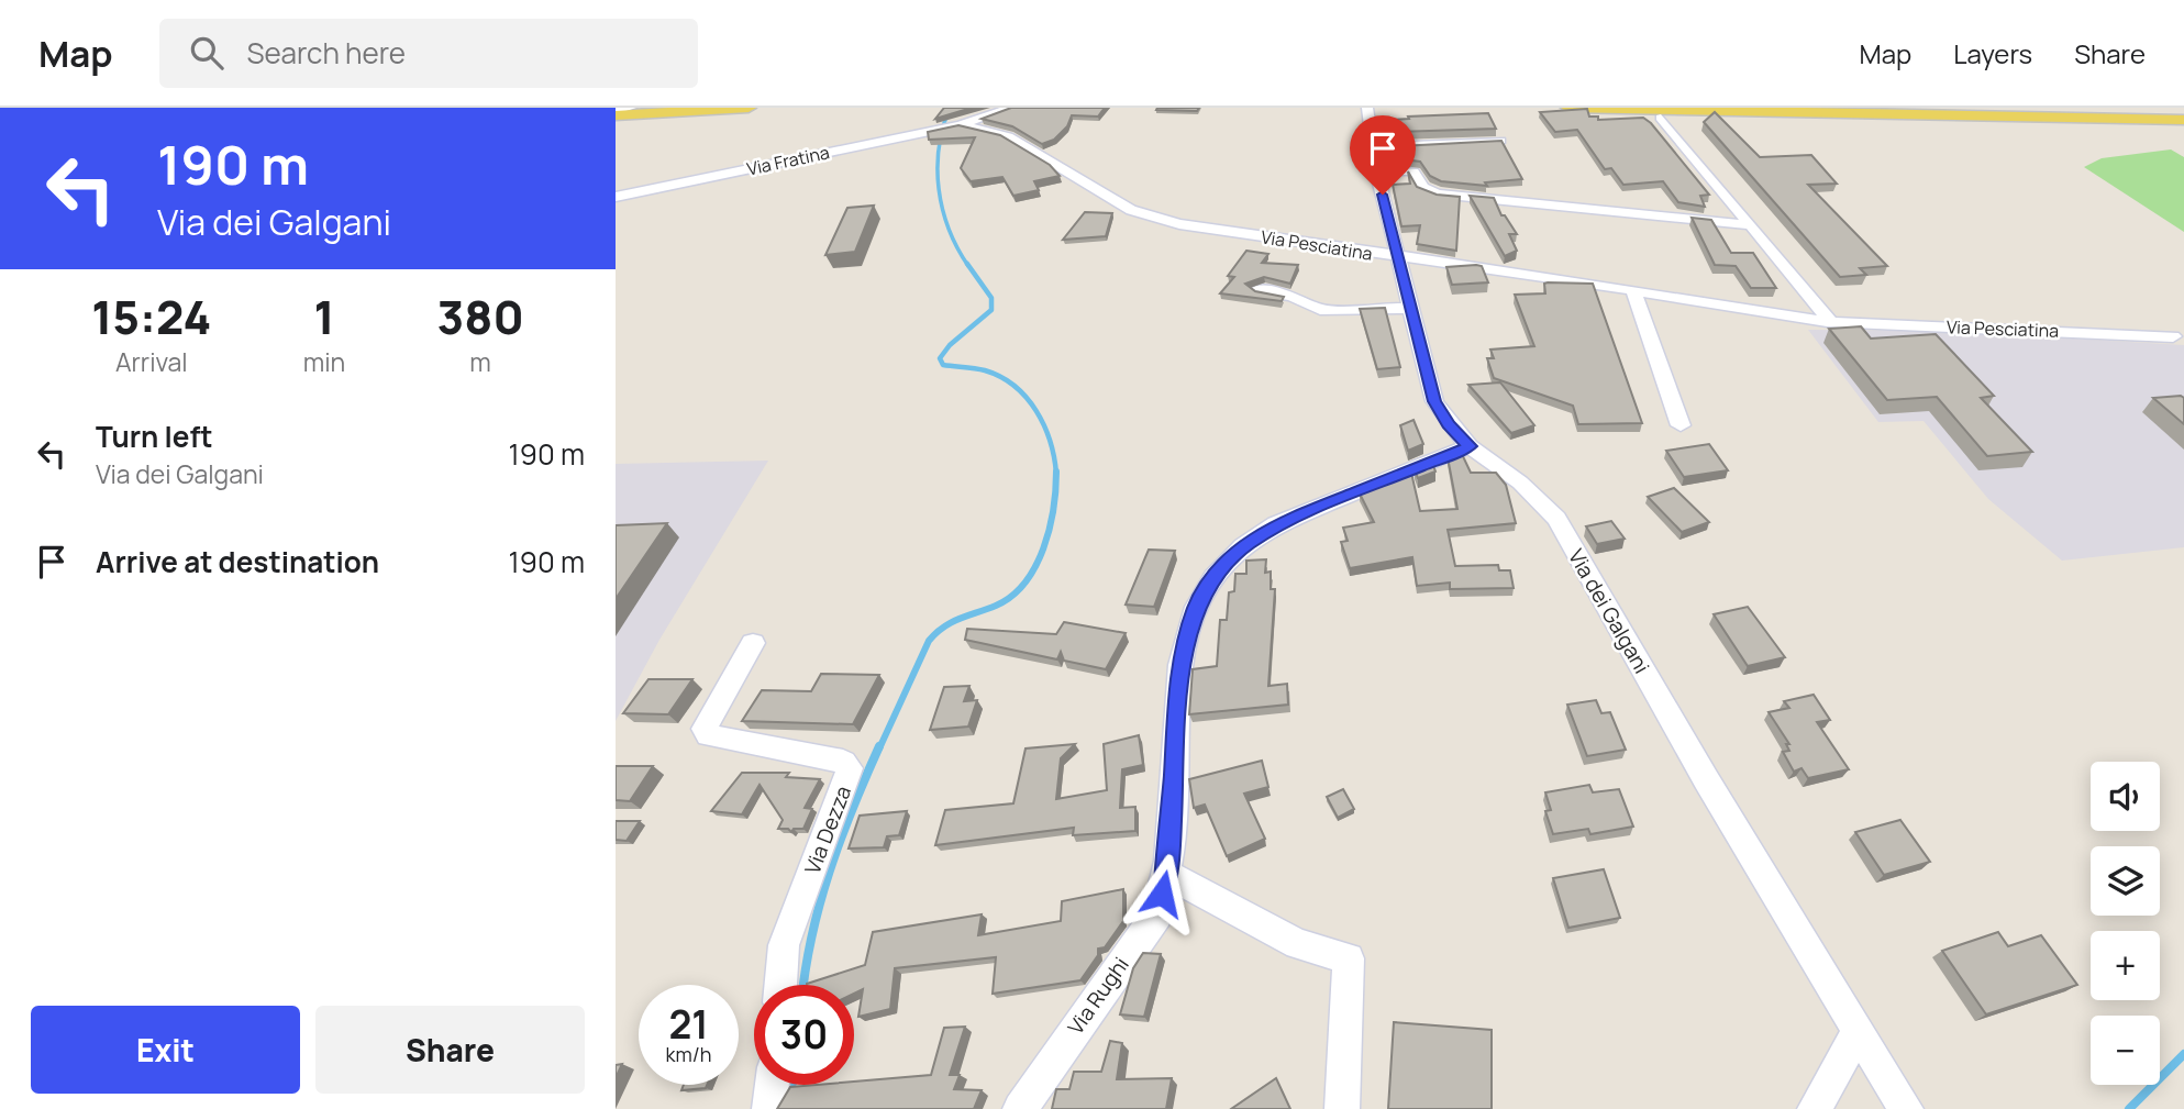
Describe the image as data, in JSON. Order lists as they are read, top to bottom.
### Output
{
  "streets": {
    "street": [
      "Via Fratina",
      "Via Pesciatina",
      "Via dei Galgani",
      "Via Dezza",
      "Via Rughi"
    ]
  },
  "crossings": [
    ["Via Fratina", "Via Pesciatina"],
    ["Via Pesciatina", "Via dei Galgani"],
    ["Via dei Galgani", "Via Rughi"]
  ],
  "page": {
    "header": "Map",
    "search": "Search here",
    "nav": ["Map", "Layers", "Share"],
    "turn": ["190 m", "Via dei Galgani"],
    "eta": [
      "15:24",
      "Arrival",
      "1",
      "min",
      "380",
      "m"
    ],
    "list": [
      {
        "name": "Turn left",
        "note": "Via dei Galgani",
        "value": "190 m"
      },
      {
        "name": "Arrive at destination",
        "value": "190 m"
      }
    ],
    "map_buttons": ["+", "−"],
    "speed": "21 km/h",
    "limit": "30",
    "buttons": ["Exit", "Share"]
  }
}
